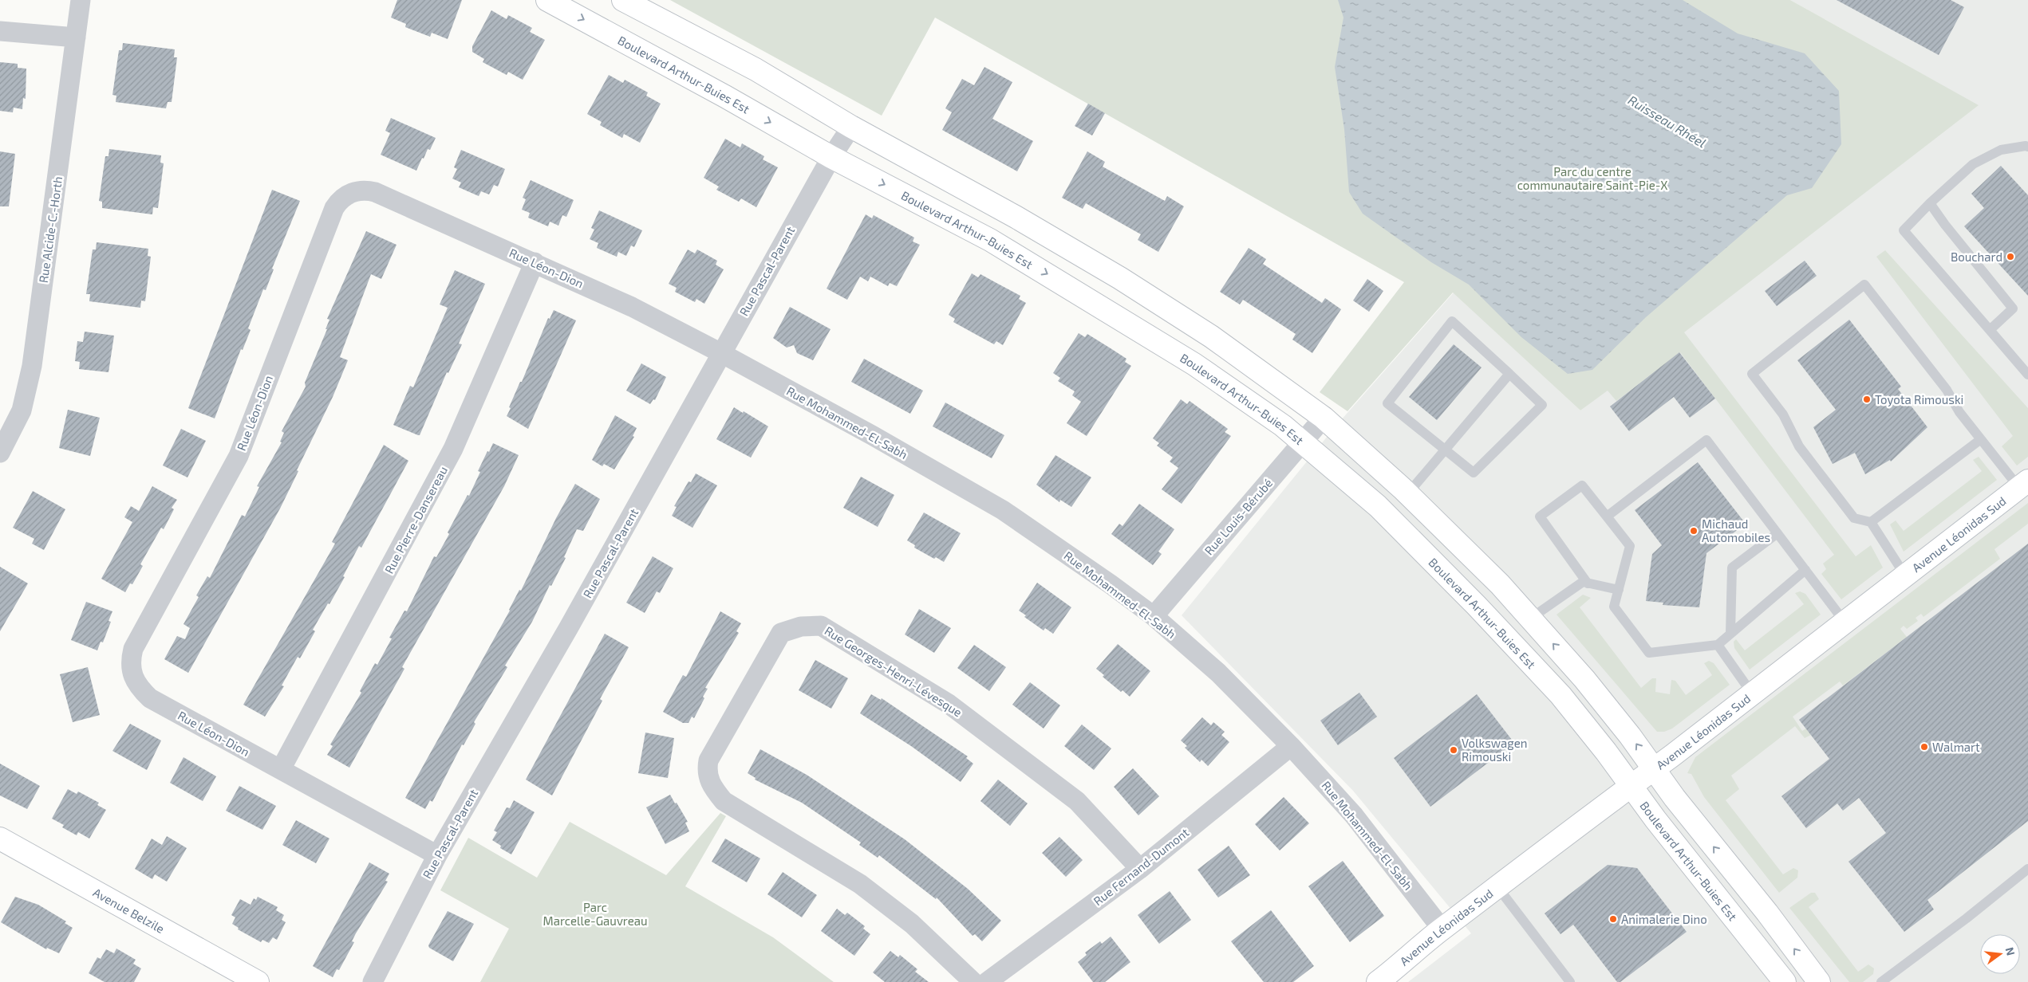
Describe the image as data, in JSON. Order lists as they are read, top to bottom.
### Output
{
  "streets": {
    "street": [
      "Boulevard Arthur-Buies Est",
      "Rue Alcide-C.-Horth",
      "Rue Léon-Dion",
      "Rue Pascal-Parent",
      "Rue Mohammed-El-Sabh",
      "Rue Louis-Bérubé",
      "Rue Pierre-Dansereau",
      "Avenue Léonidas Sud",
      "Rue Georges-Henri-Lévesque",
      "Rue Fernand-Dumont",
      "Avenue Belzile"
    ]
  },
  "crossings": [
    ["Boulevard Arthur-Buies Est", "Rue Pascal-Parent"],
    ["Boulevard Arthur-Buies Est", "Rue Louis-Bérubé"],
    ["Boulevard Arthur-Buies Est", "Avenue Léonidas Sud"],
    ["Rue Léon-Dion", "Rue Pascal-Parent"],
    ["Rue Léon-Dion", "Rue Mohammed-El-Sabh"],
    ["Rue Léon-Dion", "Rue Pierre-Dansereau"],
    ["Rue Pascal-Parent", "Rue Mohammed-El-Sabh"],
    ["Rue Mohammed-El-Sabh", "Rue Louis-Bérubé"],
    ["Rue Mohammed-El-Sabh", "Avenue Léonidas Sud"],
    ["Rue Mohammed-El-Sabh", "Rue Fernand-Dumont"],
    ["Rue Georges-Henri-Lévesque", "Rue Fernand-Dumont"]
  ],
  "water": ["Ruisseau Rhéel"],
  "parks": ["Parc du centre communautaire Saint-Pie-X", "Parc Marcelle-Gauvreau"],
  "places": [
    "Bouchard",
    "Toyota Rimouski",
    "Michaud Automobiles",
    "Walmart",
    "Volkswagen Rimouski",
    "Animalerie Dino"
  ],
  "north": "right"
}
